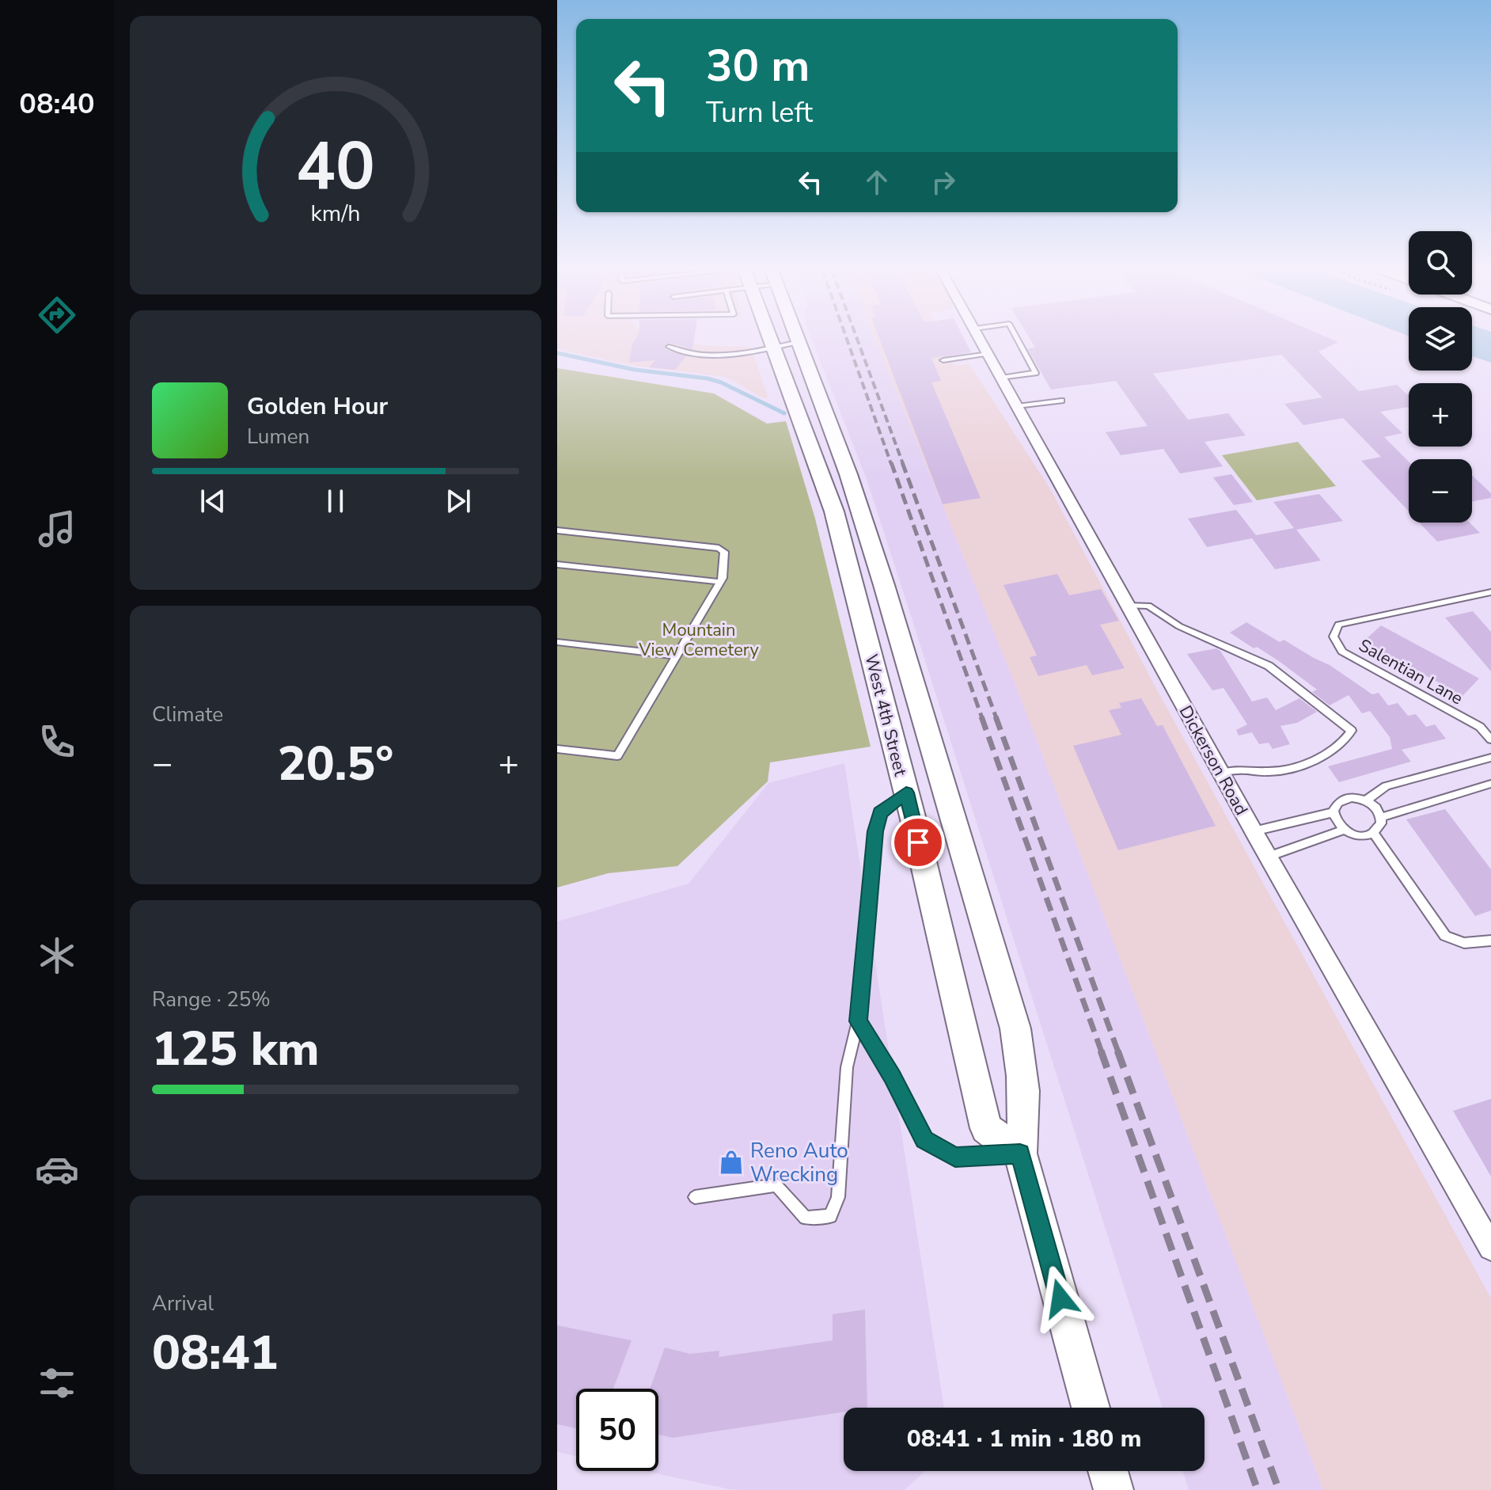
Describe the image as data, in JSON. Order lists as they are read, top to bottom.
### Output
{
  "streets": {
    "main road": ["West 4th Street"],
    "street": ["Dickerson Road"],
    "lane": ["Salentian Lane"]
  },
  "parks": ["Mountain View Cemetery"],
  "places": {
    "shop": ["Reno Auto Wrecking"]
  },
  "page": {
    "tabs": "08:40",
    "turn": ["30 m", "Turn left"],
    "map_buttons": ["+", "−"],
    "song": ["Golden Hour", "Lumen"],
    "tile": [
      "Climate",
      ["Range · 25%", "125 km"],
      ["Arrival", "08:41"]
    ],
    "heat": ["−", "20.5°", "+"],
    "limit": "50",
    "trip": "08:41 · 1 min · 180 m",
    "gauge": ["40", "km/h"]
  }
}
